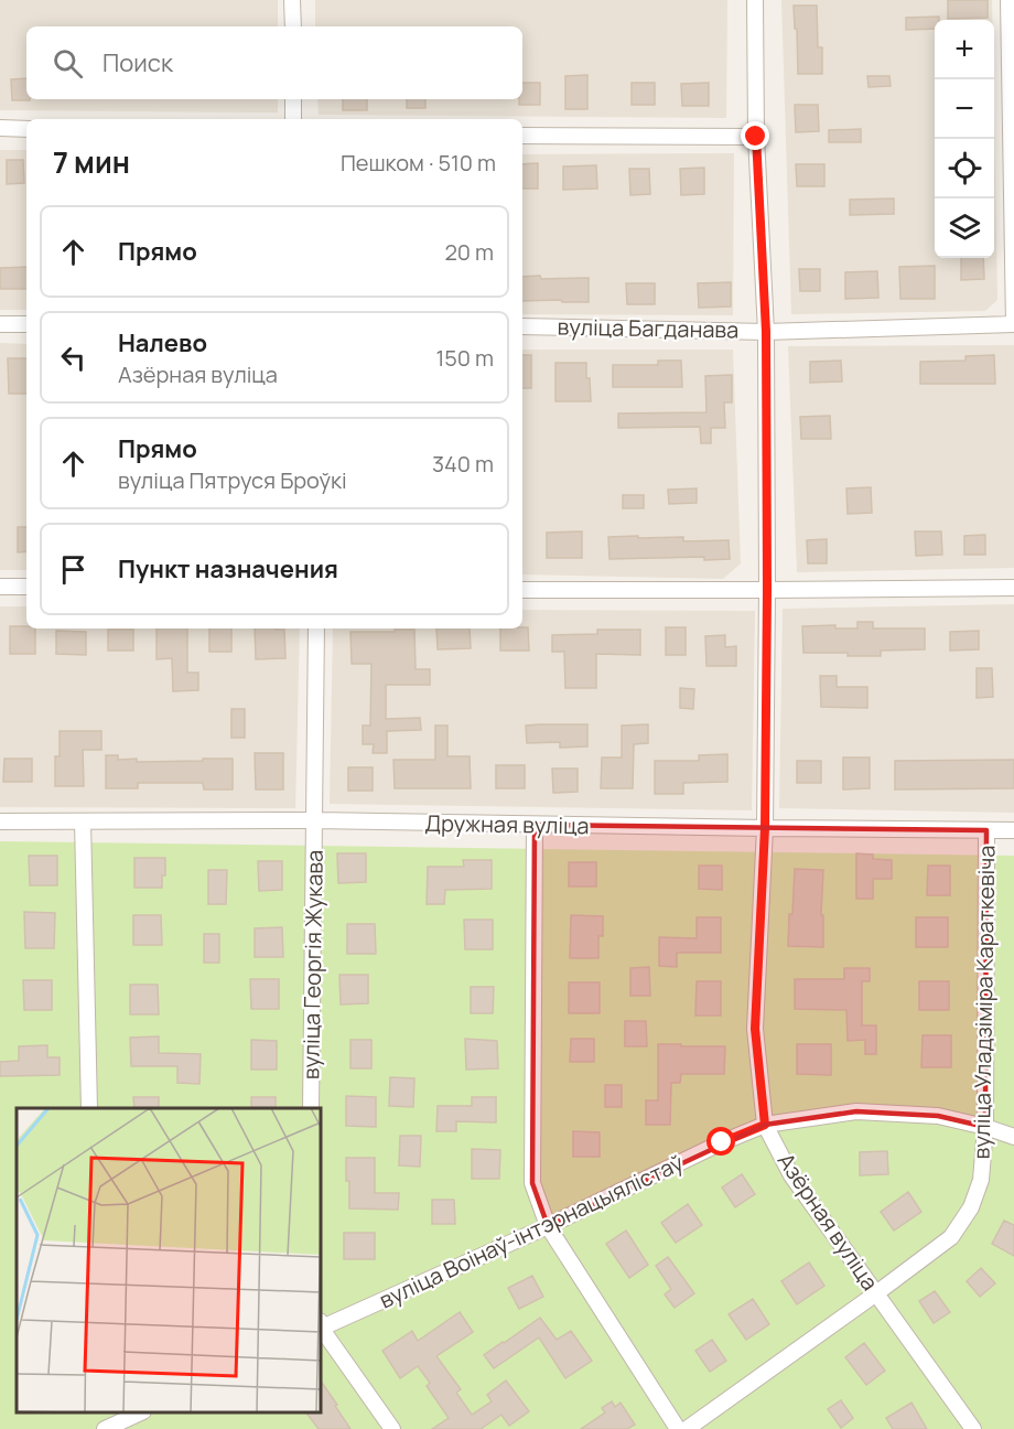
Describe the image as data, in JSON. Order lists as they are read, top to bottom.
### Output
{
  "streets": {
    "street": [
      "вуліца Багданава",
      "Дружная вуліца",
      "вуліца Георгія Жукава",
      "вуліца Уладзіміра Караткевіча",
      "Азёрная вуліца",
      "вуліца Воінаў-інтэрнацыялістаў"
    ]
  },
  "crossings": [
    ["вуліца Багданава", "Азёрная вуліца"],
    ["Дружная вуліца", "вуліца Георгія Жукава"],
    ["Дружная вуліца", "вуліца Уладзіміра Караткевіча"],
    ["Дружная вуліца", "Азёрная вуліца"],
    ["вуліца Уладзіміра Караткевіча", "Азёрная вуліца"],
    ["вуліца Уладзіміра Караткевіча", "вуліца Воінаў-інтэрнацыялістаў"],
    ["Азёрная вуліца", "вуліца Воінаў-інтэрнацыялістаў"]
  ],
  "page": {
    "map_buttons": ["+", "−"],
    "search": "Поиск",
    "heading": ["7 мин", "Пешком · 510 m"],
    "list": [
      ["Прямо", "20 m"],
      ["Налево", "Азёрная вуліца", "150 m"],
      ["Прямо", "вуліца Пятруся Броўкі", "340 m"],
      "Пункт назначения"
    ]
  }
}
